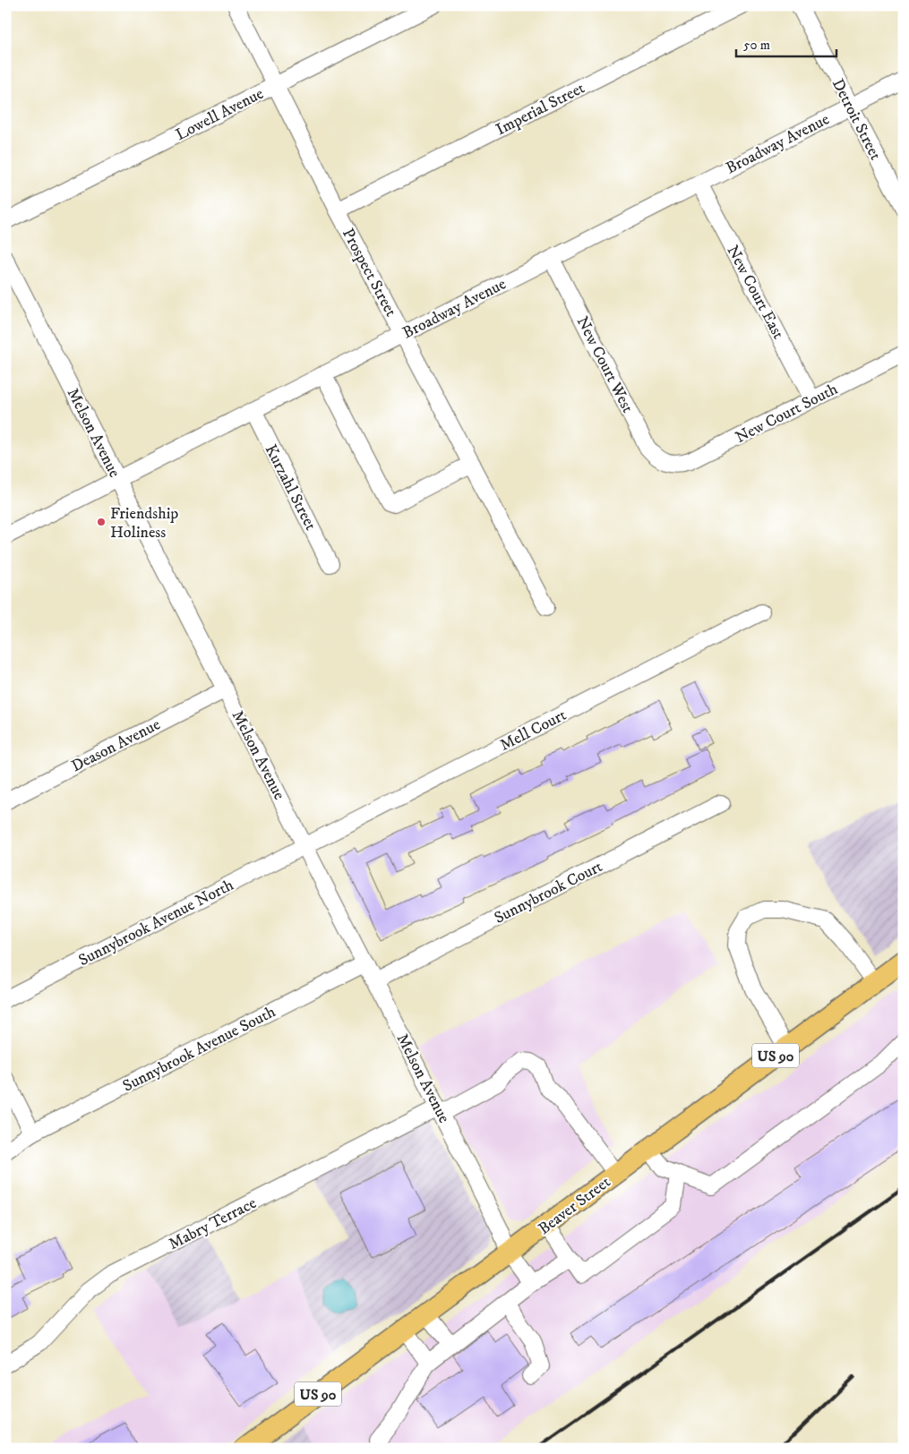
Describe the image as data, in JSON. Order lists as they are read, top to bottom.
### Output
{
  "streets": {
    "main road": ["US 90", "Beaver Street"],
    "street": [
      "Imperial Street",
      "Lowell Avenue",
      "Detroit Street",
      "Broadway Avenue",
      "Prospect Street",
      "New Court East",
      "New Court West",
      "New Court South",
      "Melson Avenue",
      "Kurzahl Street",
      "Mell Court",
      "Deason Avenue",
      "Sunnybrook Court",
      "Sunnybrook Avenue North",
      "Sunnybrook Avenue South",
      "Mabry Terrace"
    ]
  },
  "crossings": [
    ["Imperial Street", "Prospect Street"],
    ["Lowell Avenue", "Prospect Street"],
    ["Detroit Street", "Broadway Avenue"],
    ["Broadway Avenue", "Prospect Street"],
    ["Broadway Avenue", "New Court East"],
    ["Broadway Avenue", "New Court West"],
    ["Broadway Avenue", "Melson Avenue"],
    ["Broadway Avenue", "Kurzahl Street"],
    ["New Court East", "New Court South"],
    ["New Court West", "New Court South"],
    ["Melson Avenue", "Mell Court"],
    ["Melson Avenue", "Deason Avenue"],
    ["Melson Avenue", "Sunnybrook Court"],
    ["Melson Avenue", "Sunnybrook Avenue North"],
    ["Melson Avenue", "Sunnybrook Avenue South"],
    ["Melson Avenue", "Beaver Street"],
    ["Melson Avenue", "Mabry Terrace"],
    ["Mell Court", "Sunnybrook Avenue North"],
    ["Beaver Street", "Mabry Terrace"]
  ],
  "places": ["Friendship Holiness"],
  "scale_bar": "50 m"
}
